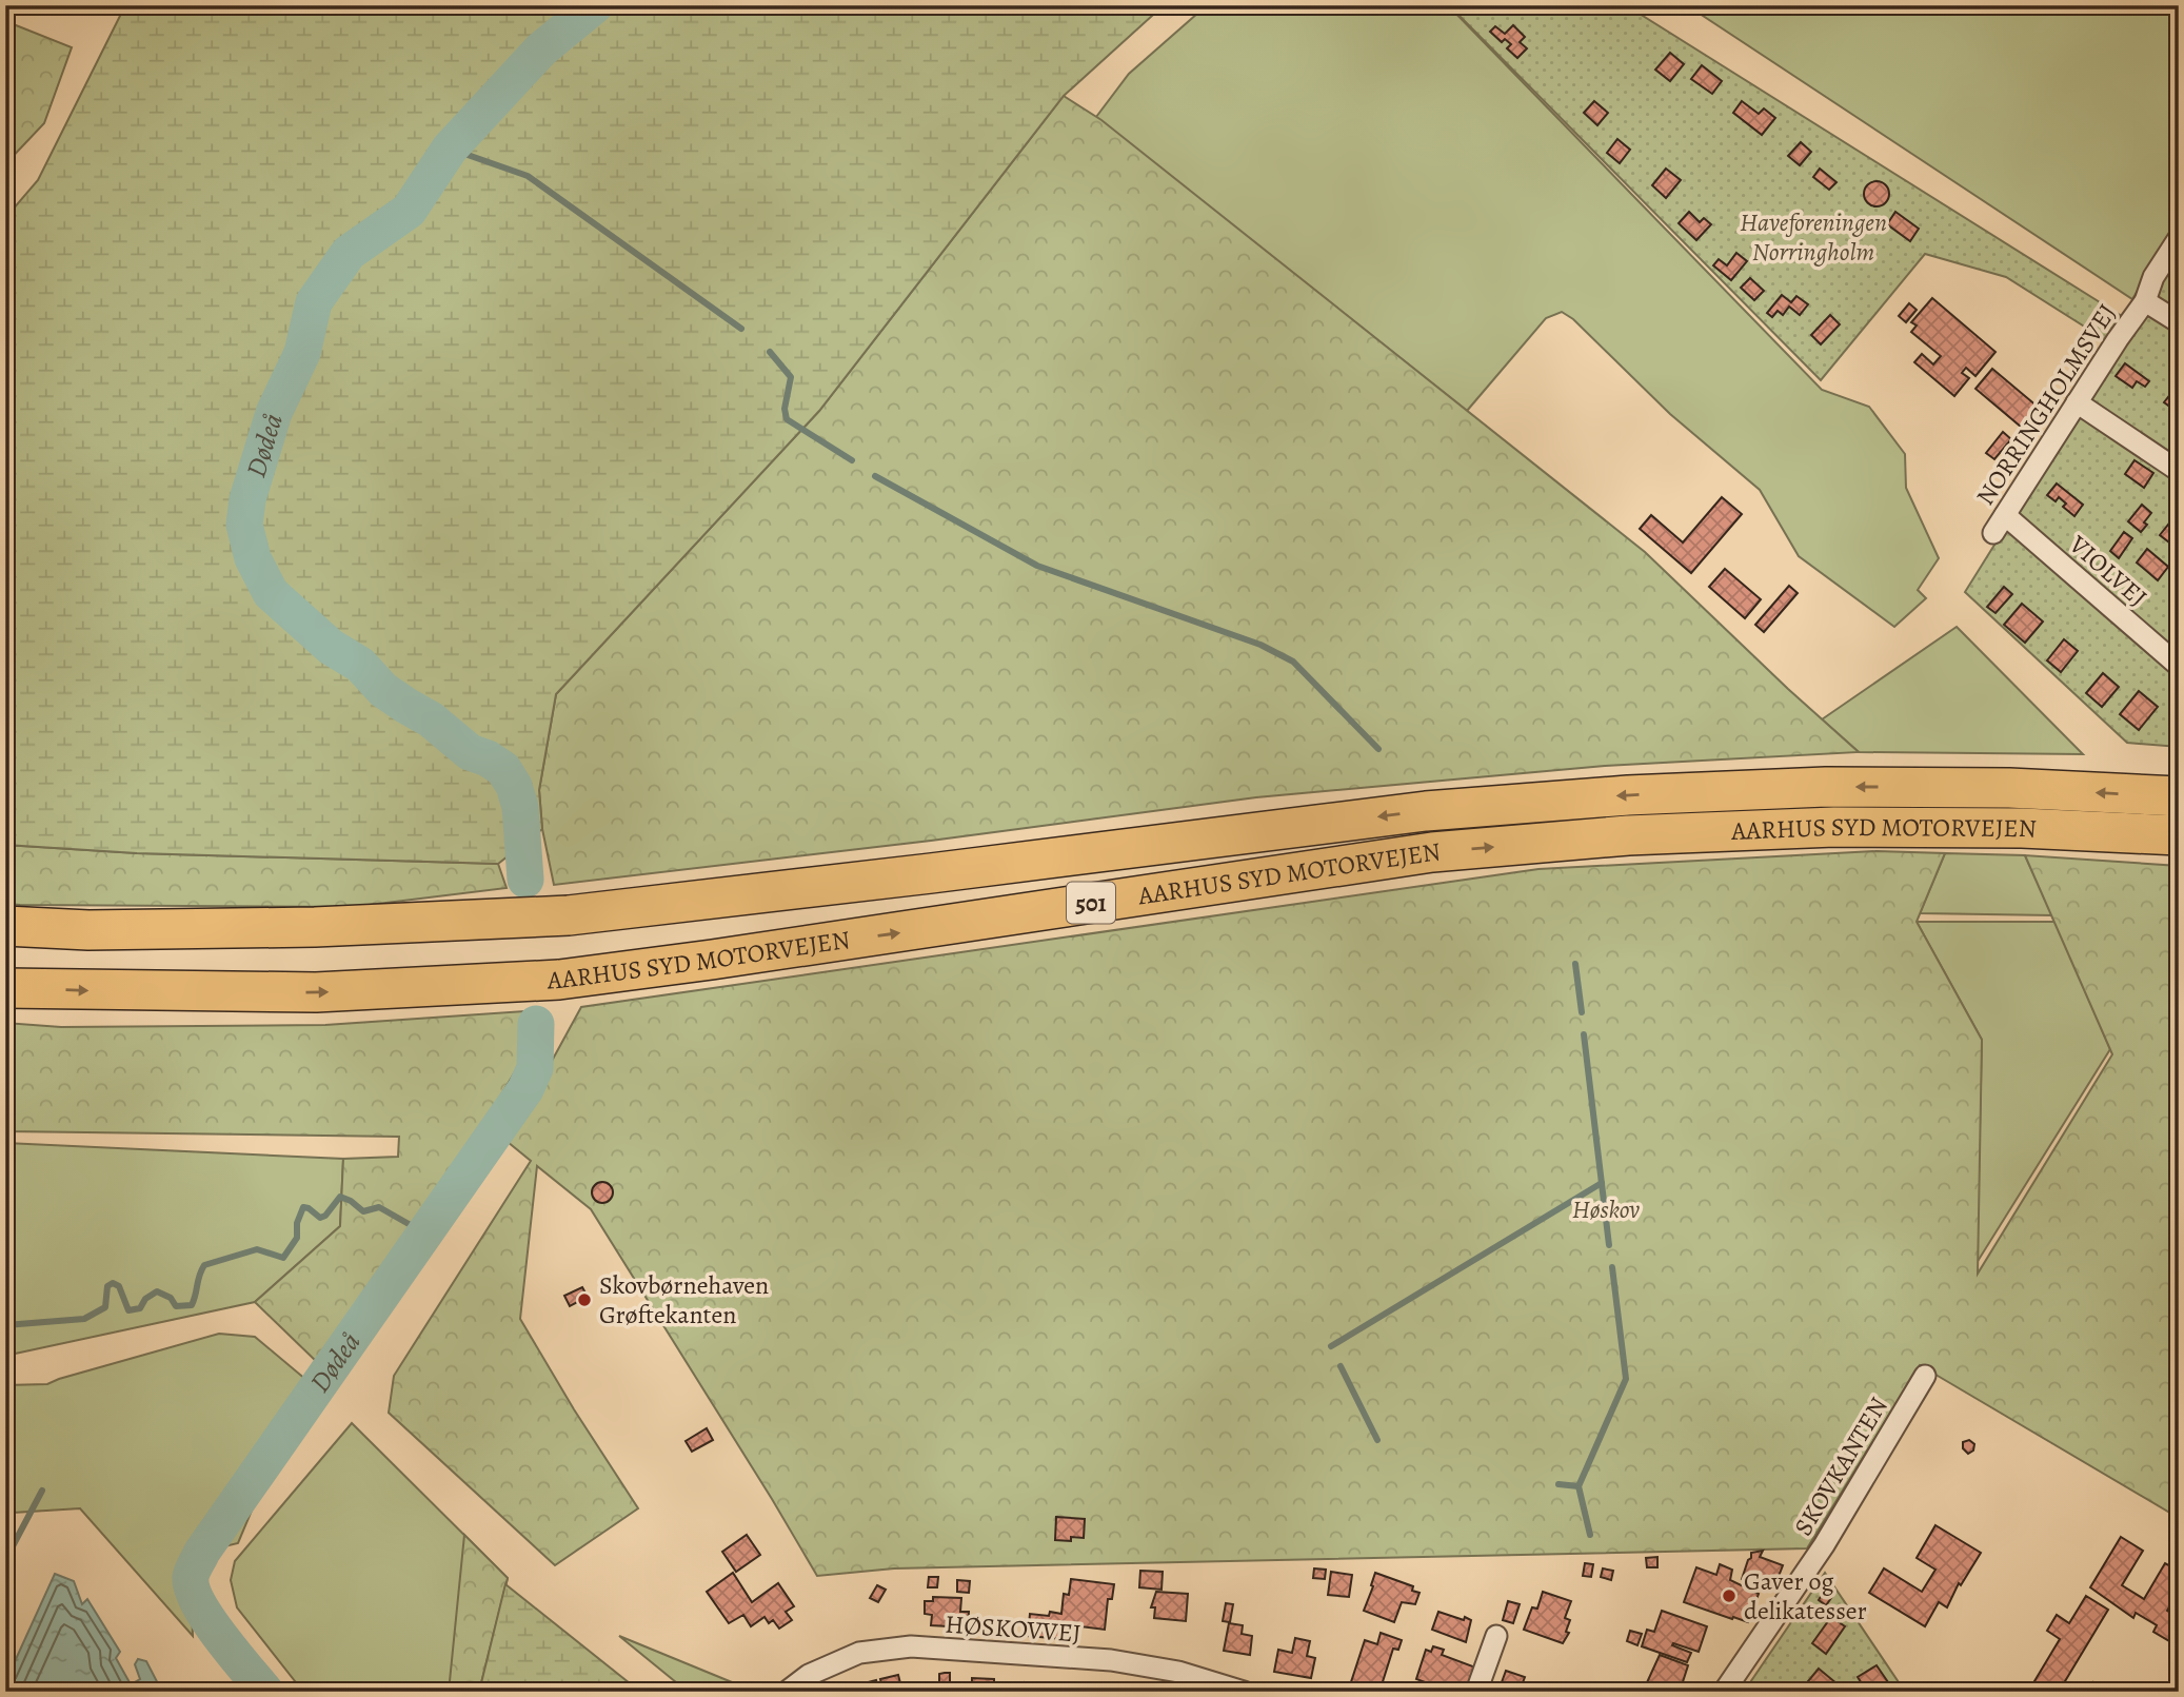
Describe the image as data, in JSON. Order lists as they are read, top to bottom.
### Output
{
  "streets": {
    "highway": ["AARHUS SYD MOTORVEJEN", "501"],
    "street": [
      "NORRINGHOLMSVEJ",
      "VIOLVEJ",
      "SKOVKANTEN",
      "HØSKOVVEJ"
    ]
  },
  "crossings": [
    ["NORRINGHOLMSVEJ", "VIOLVEJ"]
  ],
  "water": ["Dødeå"],
  "parks": ["Haveforeningen Norringholm", "Høskov"],
  "places": ["Skovbørnehaven Grøftekanten", "Gaver og delikatesser"]
}
